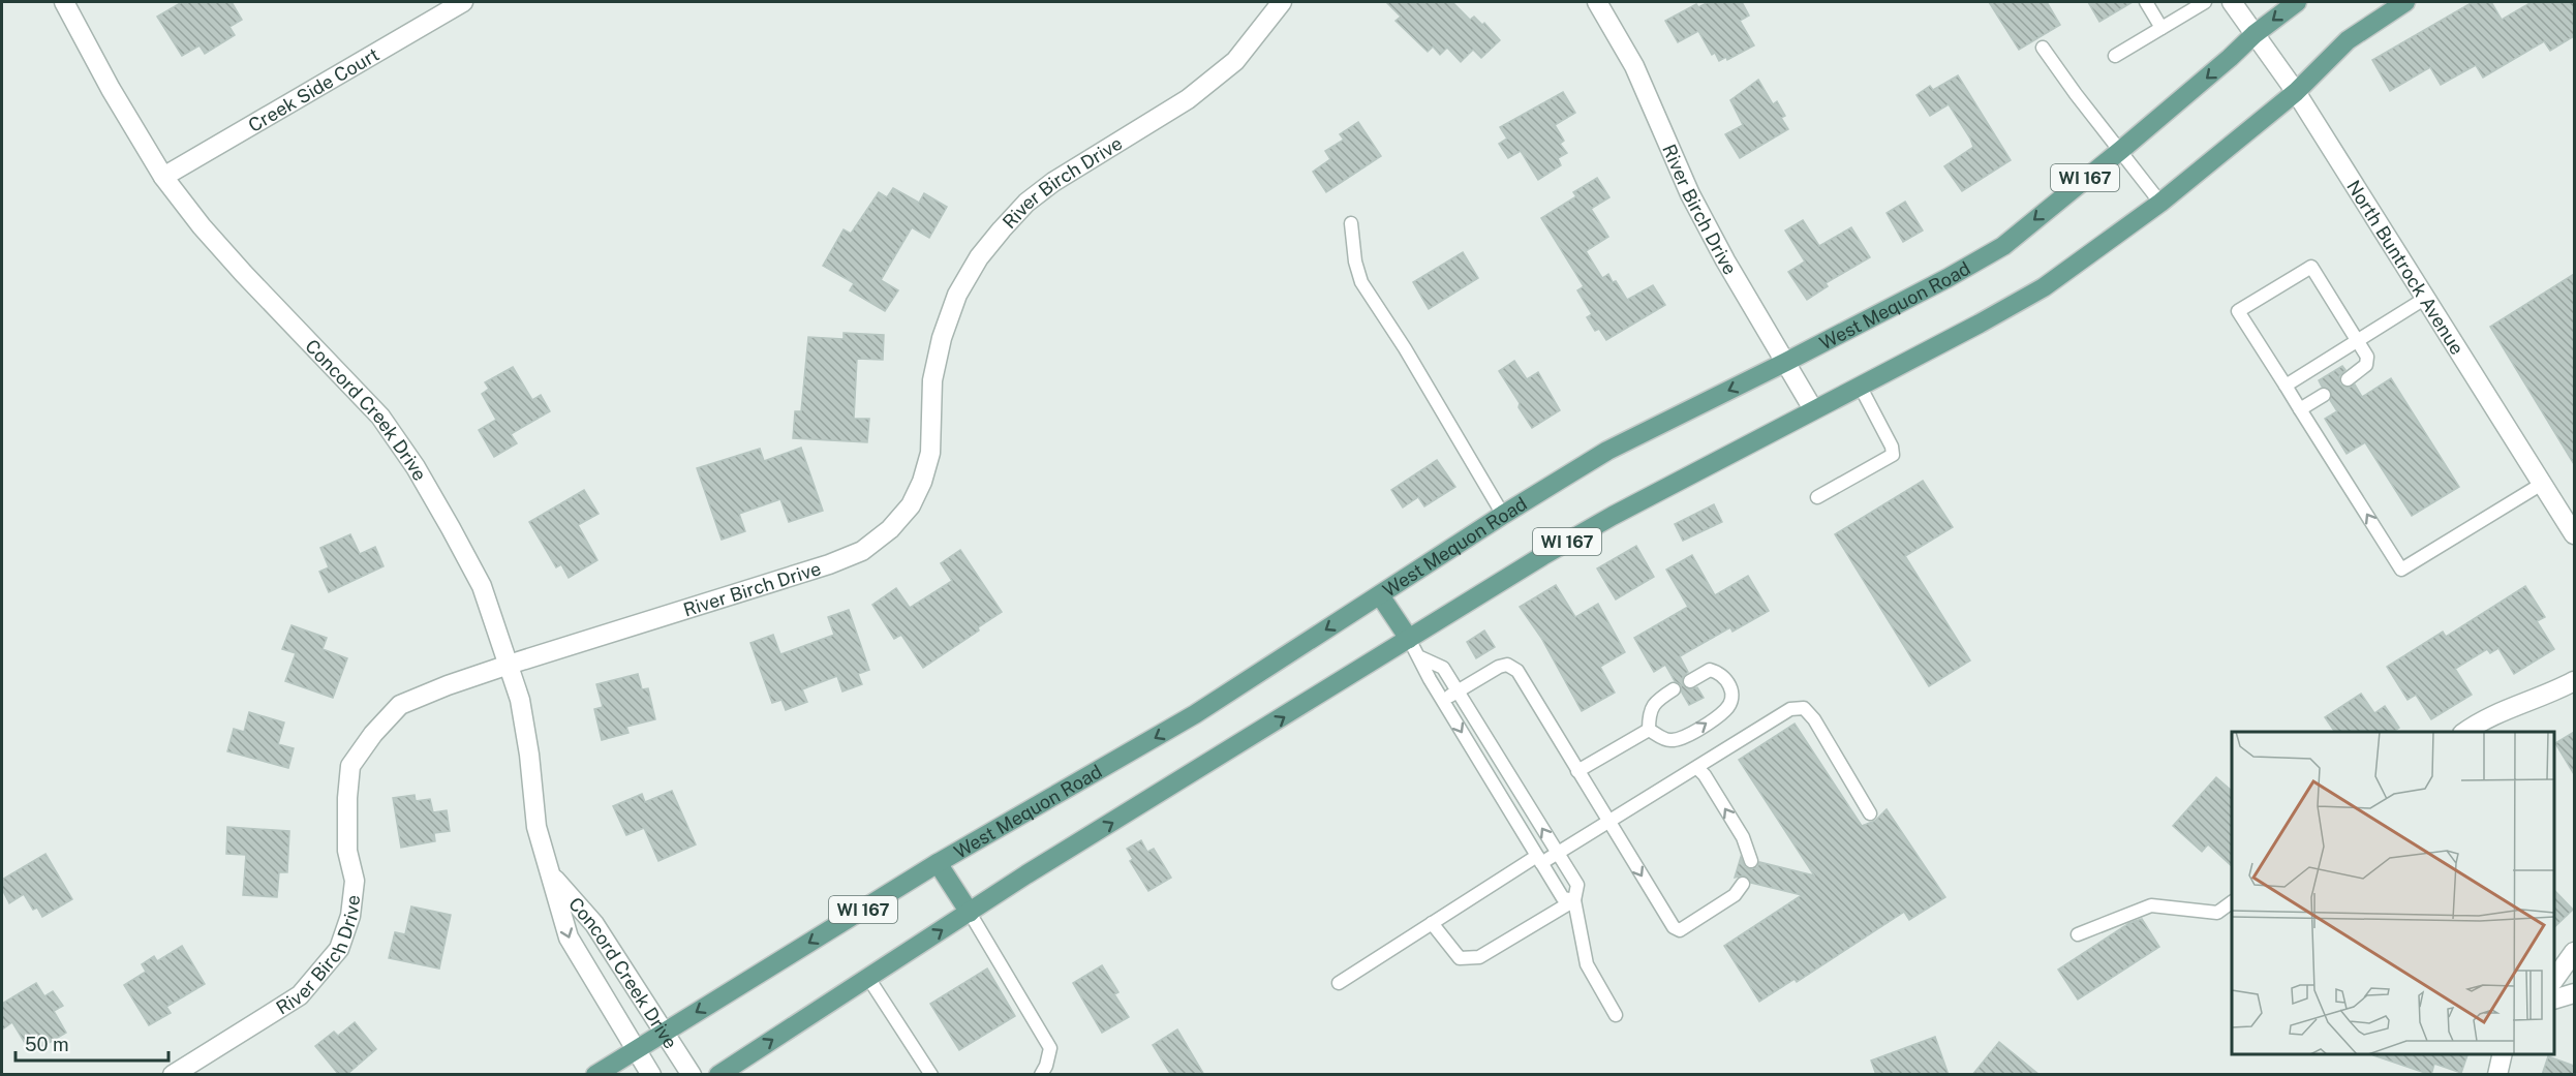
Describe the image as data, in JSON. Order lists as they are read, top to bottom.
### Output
{
  "streets": {
    "main road": ["WI 167", "West Mequon Road"],
    "street": [
      "Creek Side Court",
      "River Birch Drive",
      "North Buntrock Avenue",
      "Concord Creek Drive"
    ]
  },
  "crossings": [
    ["Creek Side Court", "Concord Creek Drive"],
    ["WI 167", "River Birch Drive"],
    ["WI 167", "North Buntrock Avenue"],
    ["River Birch Drive", "West Mequon Road"],
    ["River Birch Drive", "Concord Creek Drive"],
    ["North Buntrock Avenue", "West Mequon Road"],
    ["West Mequon Road", "Concord Creek Drive"]
  ],
  "scale_bar": "50 m"
}
